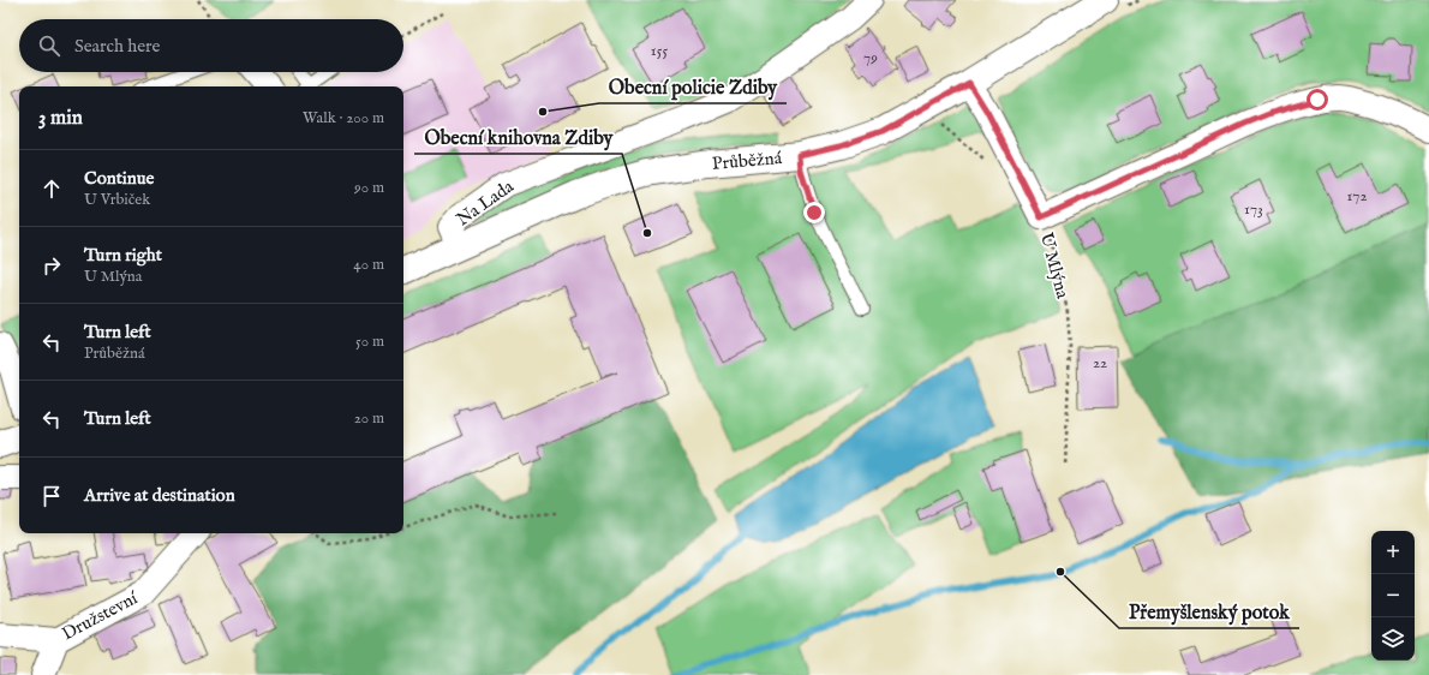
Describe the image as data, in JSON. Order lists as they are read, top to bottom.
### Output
{
  "streets": {
    "street": [
      "Průběžná",
      "Na Lada",
      "U Mlýna",
      "Družstevní"
    ]
  },
  "crossings": [
    ["Průběžná", "Na Lada"],
    ["Průběžná", "U Mlýna"]
  ],
  "places": ["Obecní policie Zdiby", "Obecní knihovna Zdiby", "Přemyšlenský potok"],
  "house_numbers": [
    "155",
    "79",
    "172",
    "173",
    "22"
  ],
  "page": {
    "search": "Search here",
    "heading": ["3 min", "Walk · 200 m"],
    "list": [
      ["Continue", "U Vrbiček", "90 m"],
      ["Turn right", "U Mlýna", "40 m"],
      ["Turn left", "Průběžná", "50 m"],
      ["Turn left", "20 m"],
      "Arrive at destination"
    ],
    "map_buttons": ["+", "−"]
  }
}
